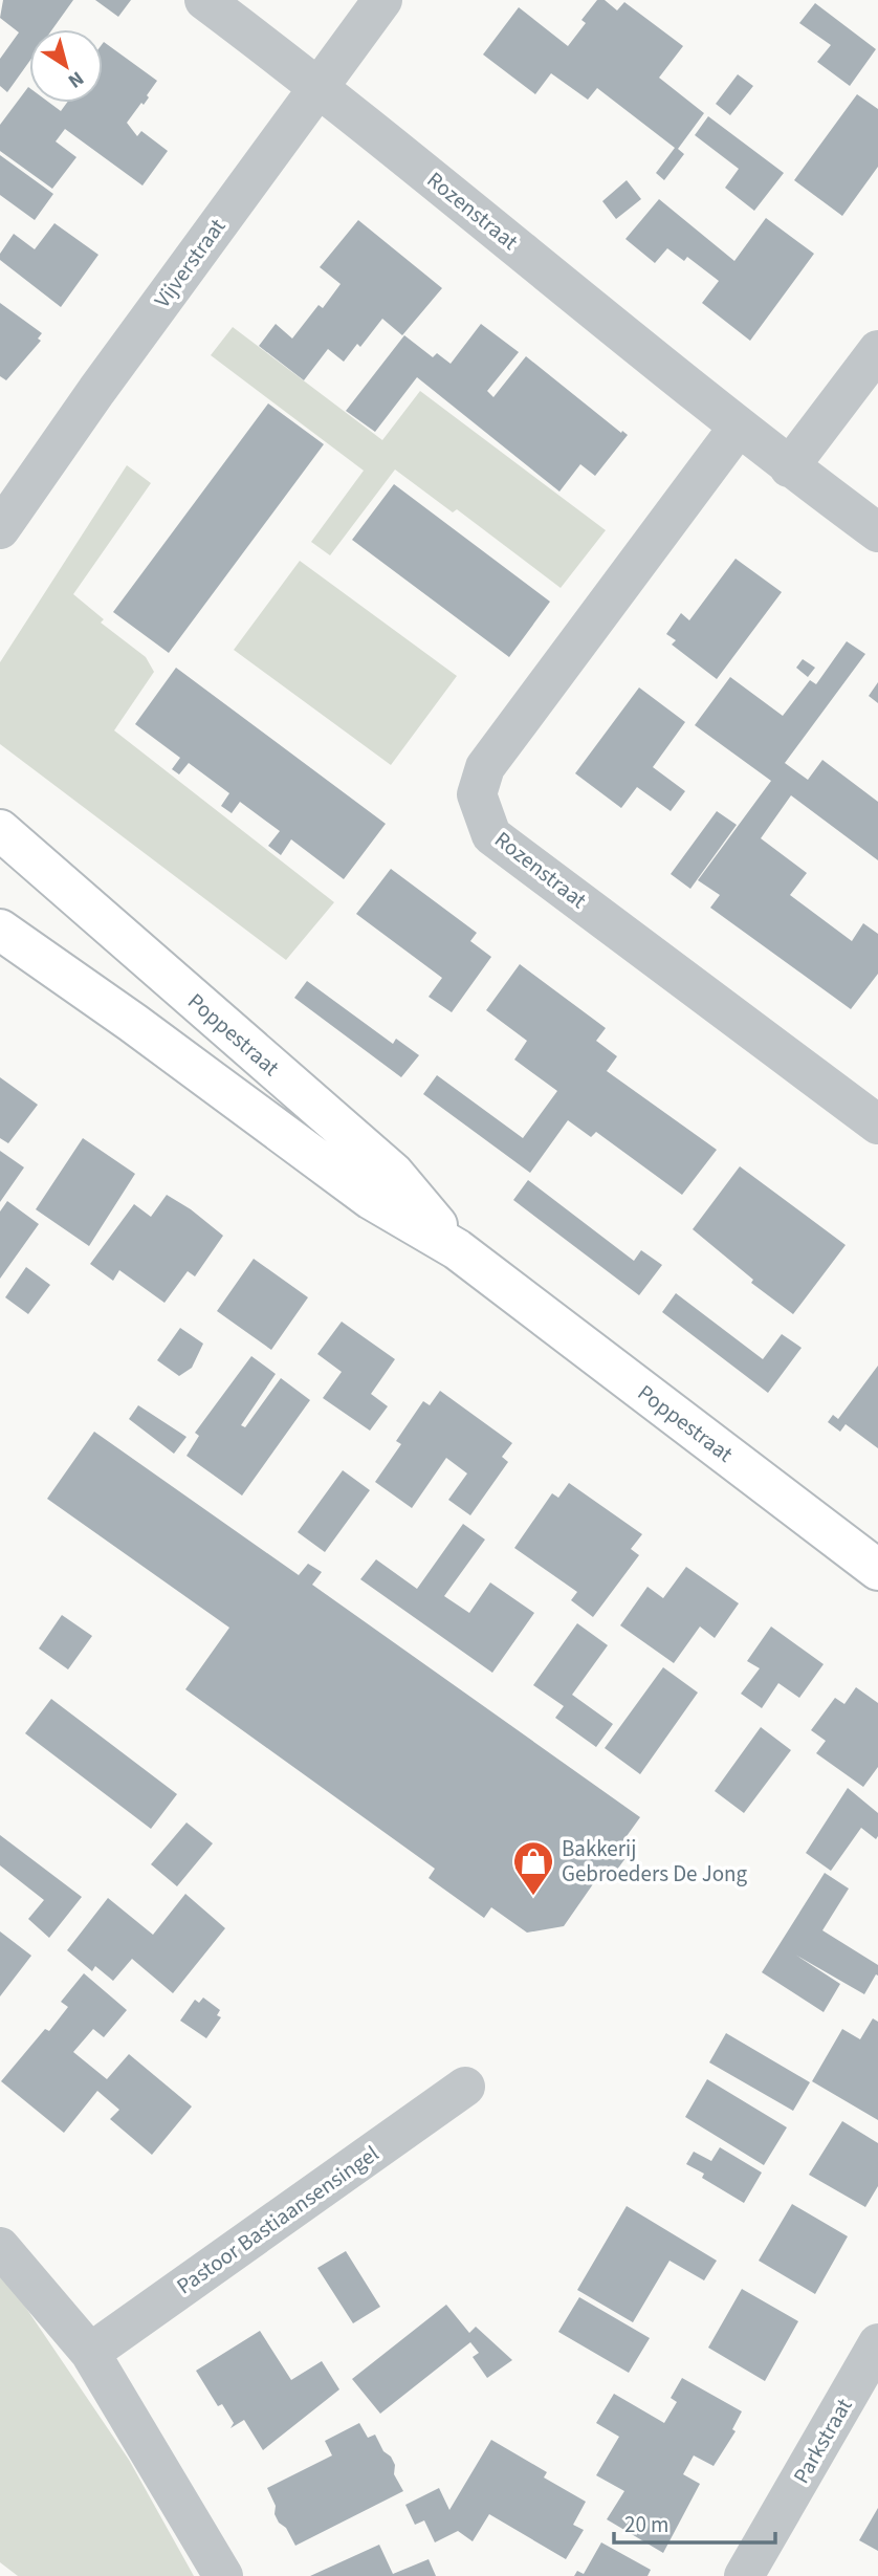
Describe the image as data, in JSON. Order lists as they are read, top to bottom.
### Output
{
  "streets": {
    "street": [
      "Rozenstraat",
      "Vijverstraat",
      "Poppestraat",
      "Pastoor Bastiaansensingel",
      "Parkstraat"
    ]
  },
  "crossings": [
    ["Rozenstraat", "Vijverstraat"]
  ],
  "places": {
    "shop": ["Bakkerij Gebroeders De Jong"]
  },
  "scale_bar": "20 m",
  "north": "bottom right"
}
